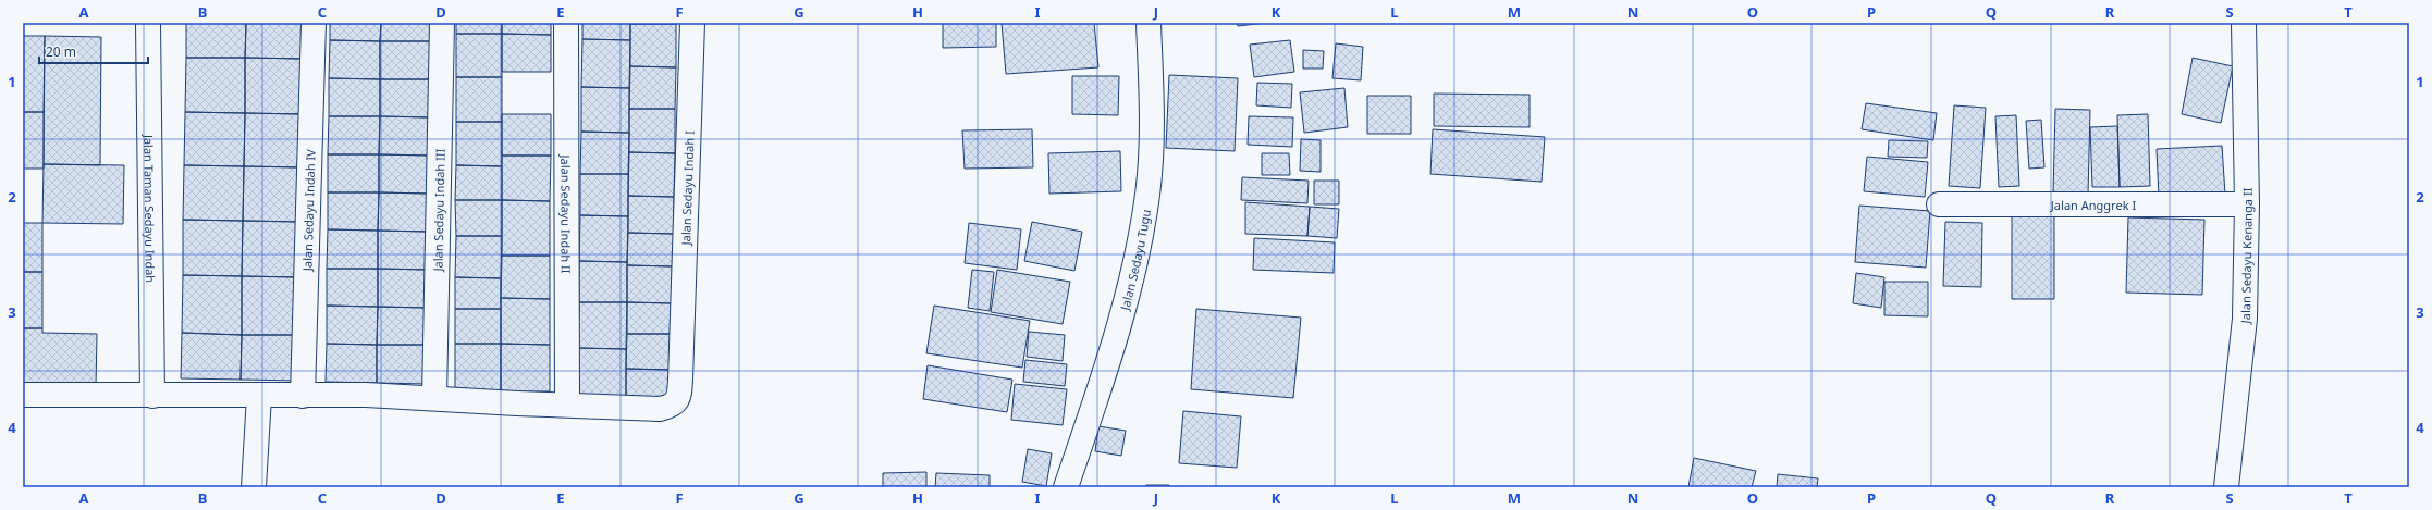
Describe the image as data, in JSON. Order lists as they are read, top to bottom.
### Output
{
  "streets": {
    "street": [
      "Jalan Sedayu Indah I",
      "Jalan Anggrek I",
      "Jalan Taman Sedayu Indah",
      "Jalan Sedayu Indah IV",
      "Jalan Sedayu Indah III",
      "Jalan Sedayu Indah II",
      "Jalan Sedayu Kenanga II",
      "Jalan Sedayu Tugu"
    ]
  },
  "crossings": [
    ["Jalan Sedayu Indah I", "Jalan Taman Sedayu Indah"],
    ["Jalan Sedayu Indah I", "Jalan Sedayu Indah IV"],
    ["Jalan Sedayu Indah I", "Jalan Sedayu Indah III"],
    ["Jalan Sedayu Indah I", "Jalan Sedayu Indah II"],
    ["Jalan Anggrek I", "Jalan Sedayu Kenanga II"]
  ],
  "scale_bar": "20 m",
  "grid": {
    "columns": [
      "A",
      "B",
      "C",
      "D",
      "E",
      "F",
      "G",
      "H",
      "I",
      "J",
      "K",
      "L",
      "M",
      "N",
      "O",
      "P",
      "Q",
      "R",
      "S",
      "T"
    ],
    "rows": [
      "1",
      "2",
      "3",
      "4"
    ]
  }
}
